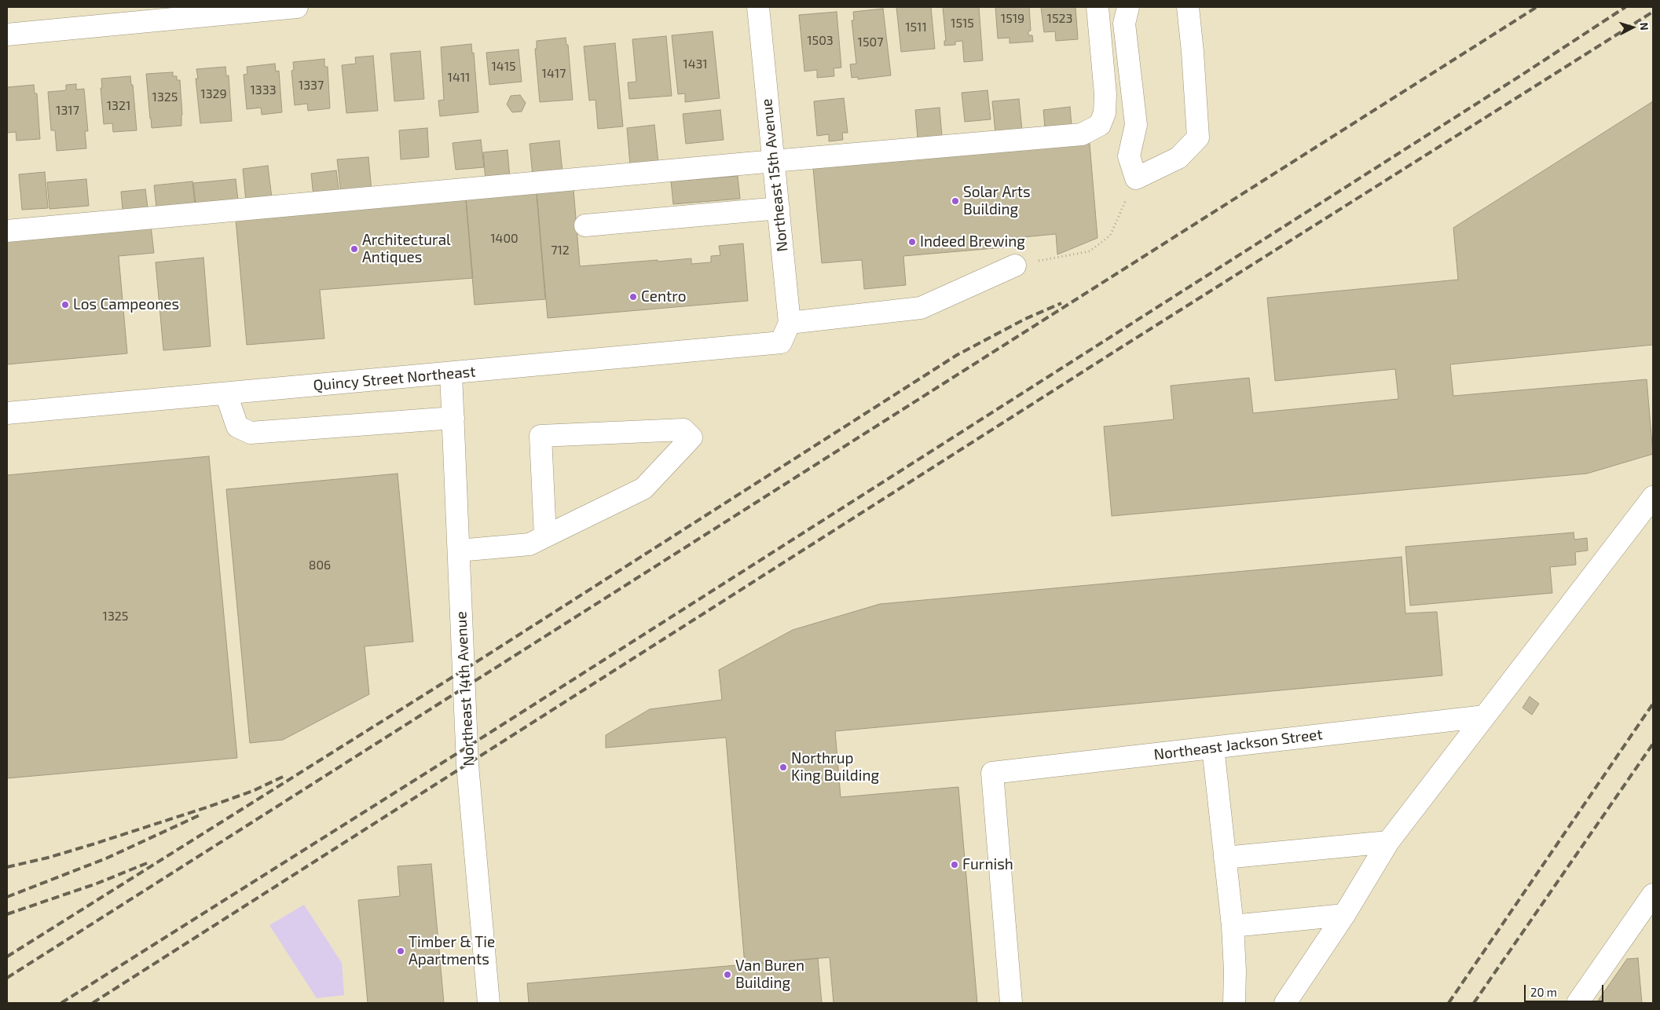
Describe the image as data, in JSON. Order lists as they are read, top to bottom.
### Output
{
  "streets": {
    "street": [
      "Northeast 15th Avenue",
      "Quincy Street Northeast",
      "Northeast 14th Avenue",
      "Northeast Jackson Street"
    ]
  },
  "crossings": [
    ["Northeast 15th Avenue", "Quincy Street Northeast"],
    ["Quincy Street Northeast", "Northeast 14th Avenue"]
  ],
  "places": [
    "Solar Arts Building",
    "Indeed Brewing",
    "Architectural Antiques",
    "Centro",
    "Los Campeones",
    "Northrup King Building",
    "Furnish",
    "Timber & Tie Apartments",
    "Van Buren Building"
  ],
  "house_numbers": [
    "1519",
    "1523",
    "1515",
    "1511",
    "1503",
    "1507",
    "1431",
    "1415",
    "1417",
    "1411",
    "1337",
    "1333",
    "1329",
    "1325",
    "1321",
    "1317",
    "1400",
    "712",
    "806",
    "1325"
  ],
  "scale_bar": "20 m",
  "north": "right"
}
